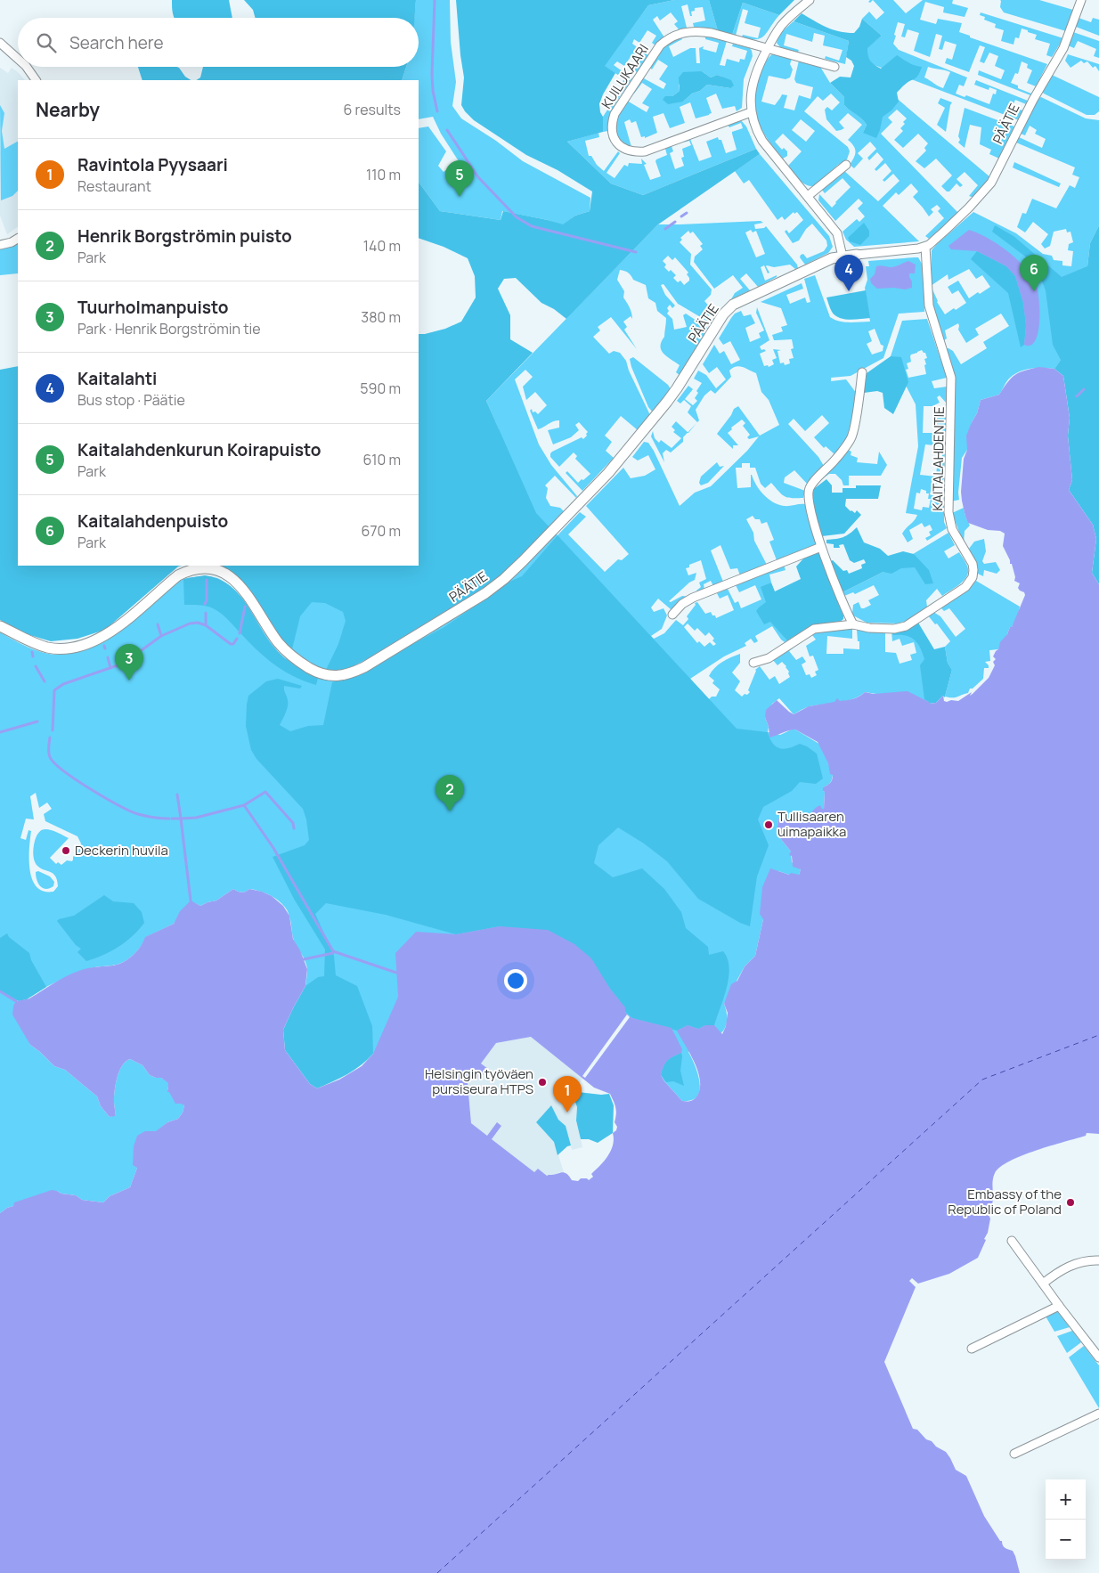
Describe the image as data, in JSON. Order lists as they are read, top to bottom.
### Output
{
  "streets": {
    "street": ["KUILUKAARI", "PÄÄTIE", "KAITALAHDENTIE"]
  },
  "crossings": [
    ["PÄÄTIE", "KAITALAHDENTIE"]
  ],
  "places": [
    "Tullisaaren uimapaikka",
    "Deckerin huvila",
    "Helsingin työväen pursiseura HTPS",
    "Embassy of the Republic of Poland"
  ],
  "page": {
    "search": "Search here",
    "heading": ["Nearby", "6 results"],
    "list": [
      {
        "mark": "1",
        "name": "Ravintola Pyysaari",
        "note": "Restaurant",
        "value": "110 m"
      },
      {
        "mark": "2",
        "name": "Henrik Borgströmin puisto",
        "note": "Park",
        "value": "140 m"
      },
      {
        "mark": "3",
        "name": "Tuurholmanpuisto",
        "note": "Park · Henrik Borgströmin tie",
        "value": "380 m"
      },
      {
        "mark": "4",
        "name": "Kaitalahti",
        "note": "Bus stop · Päätie",
        "value": "590 m"
      },
      {
        "mark": "5",
        "name": "Kaitalahdenkurun Koirapuisto",
        "note": "Park",
        "value": "610 m"
      },
      {
        "mark": "6",
        "name": "Kaitalahdenpuisto",
        "note": "Park",
        "value": "670 m"
      }
    ],
    "pins": [
      "5",
      "4",
      "6",
      "3",
      "2",
      "1"
    ],
    "map_buttons": ["+", "−"]
  }
}
